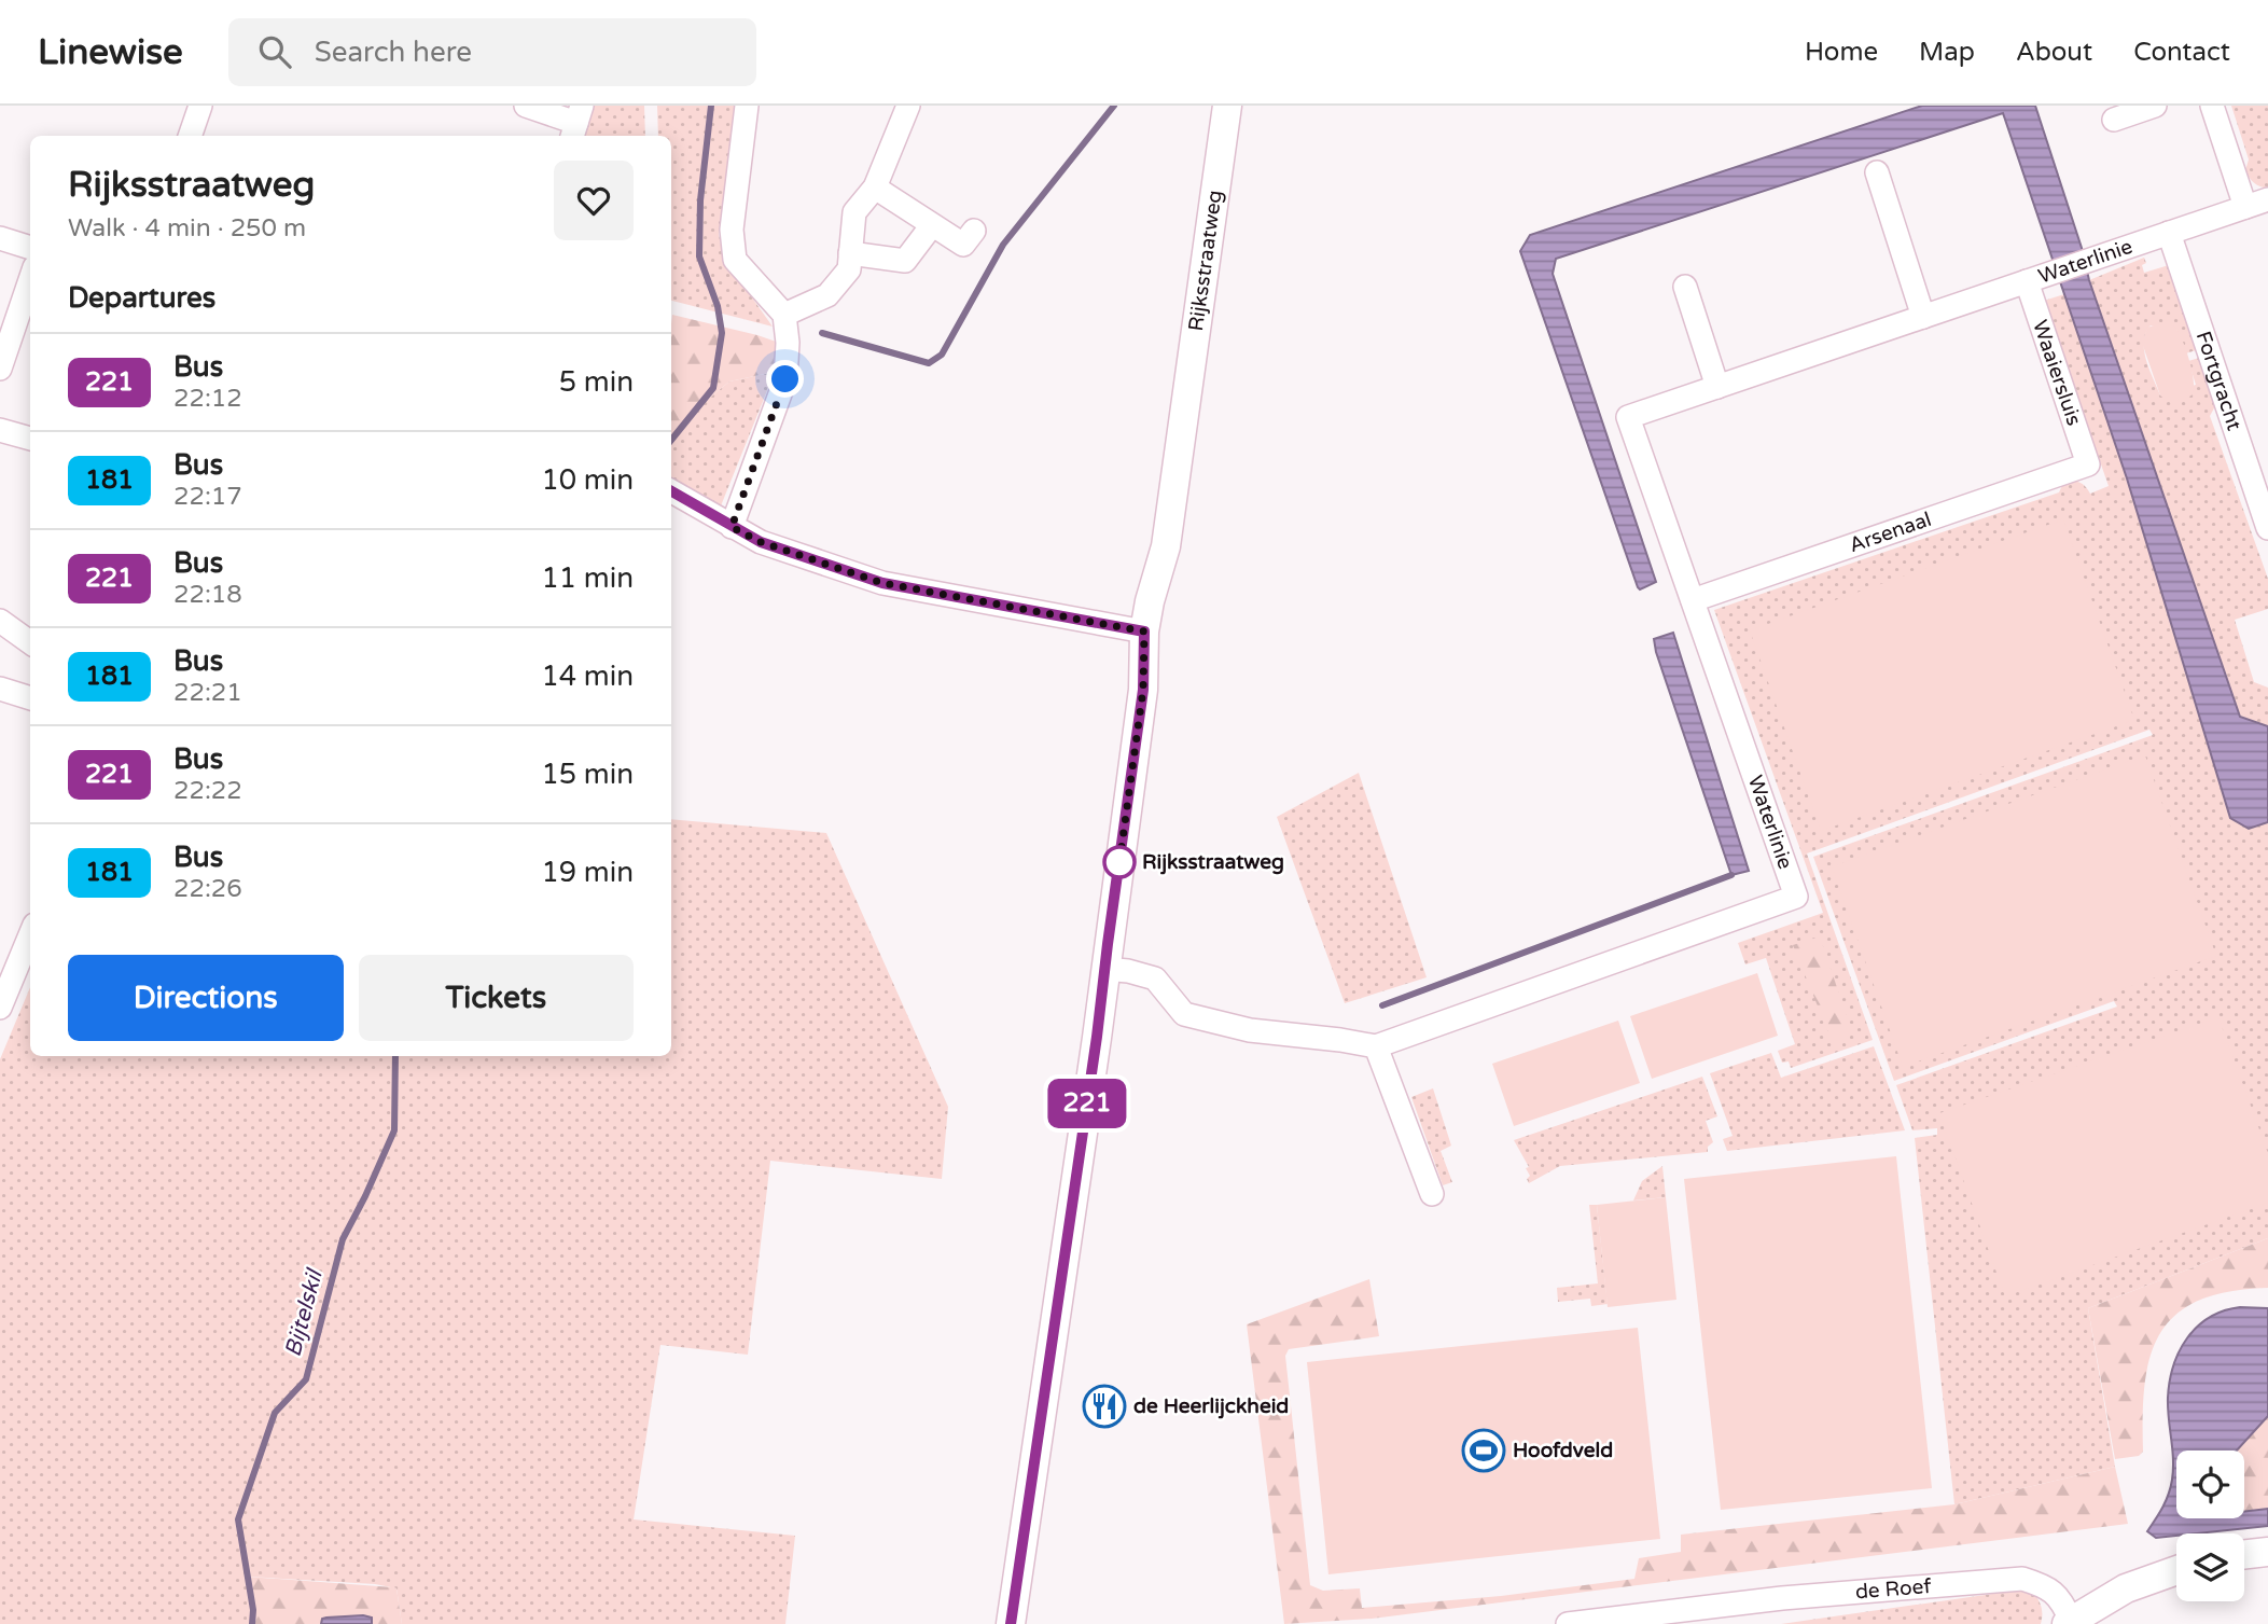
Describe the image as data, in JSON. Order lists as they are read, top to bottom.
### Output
{
  "streets": {
    "street": [
      "Rijksstraatweg",
      "Waterlinie",
      "Waaiersluis",
      "Fortgracht",
      "Arsenaal",
      "de Roef"
    ]
  },
  "crossings": [
    ["Rijksstraatweg", "Waterlinie"],
    ["Waterlinie", "Waaiersluis"],
    ["Waterlinie", "Fortgracht"],
    ["Waterlinie", "Arsenaal"],
    ["Waaiersluis", "Arsenaal"]
  ],
  "water": ["Bijtelskil"],
  "places": {
    "other": ["Rijksstraatweg"],
    "restaurant": ["de Heerlijckheid"],
    "sports": ["Hoofdveld"]
  },
  "lines": ["bus line 221"],
  "page": {
    "header": "Linewise",
    "search": "Search here",
    "nav": [
      "Home",
      "Map",
      "About",
      "Contact"
    ],
    "on_map": "221",
    "heading": [
      ["Rijksstraatweg", "Walk · 4 min · 250 m"],
      "Departures"
    ],
    "list": [
      {
        "mark": "221",
        "name": "Bus",
        "note": "22:12",
        "value": "5 min"
      },
      {
        "mark": "181",
        "name": "Bus",
        "note": "22:17",
        "value": "10 min"
      },
      {
        "mark": "221",
        "name": "Bus",
        "note": "22:18",
        "value": "11 min"
      },
      {
        "mark": "181",
        "name": "Bus",
        "note": "22:21",
        "value": "14 min"
      },
      {
        "mark": "221",
        "name": "Bus",
        "note": "22:22",
        "value": "15 min"
      },
      {
        "mark": "181",
        "name": "Bus",
        "note": "22:26",
        "value": "19 min"
      }
    ],
    "buttons": ["Directions", "Tickets"]
  }
}
